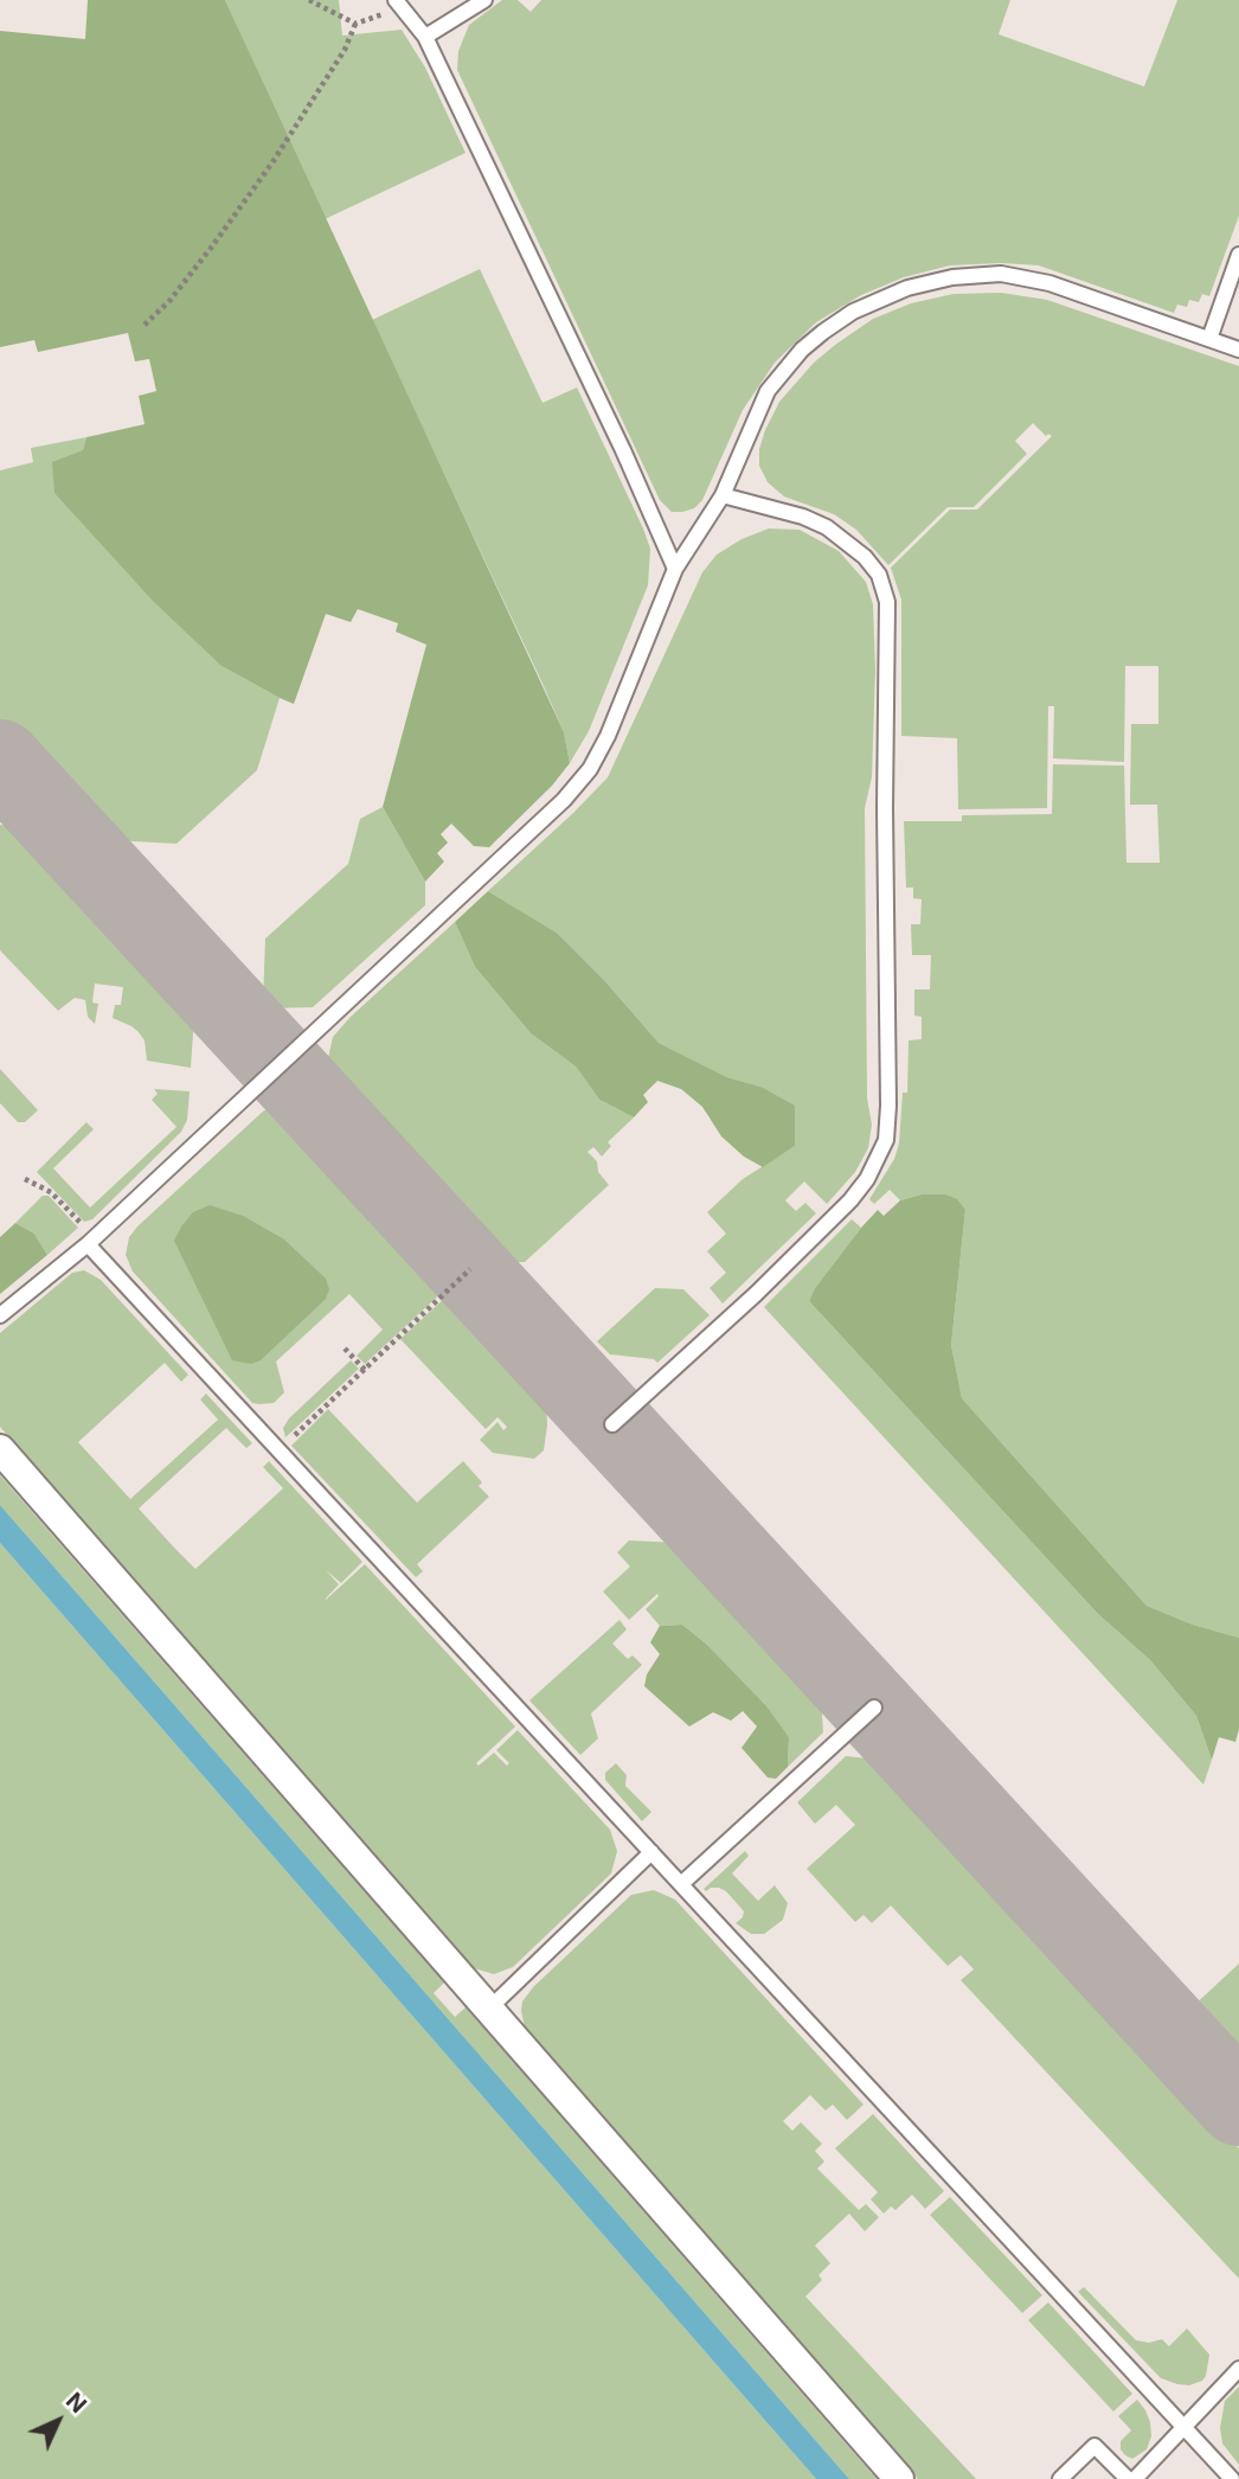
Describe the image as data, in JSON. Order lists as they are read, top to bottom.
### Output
{
  "north": "top right"
}
